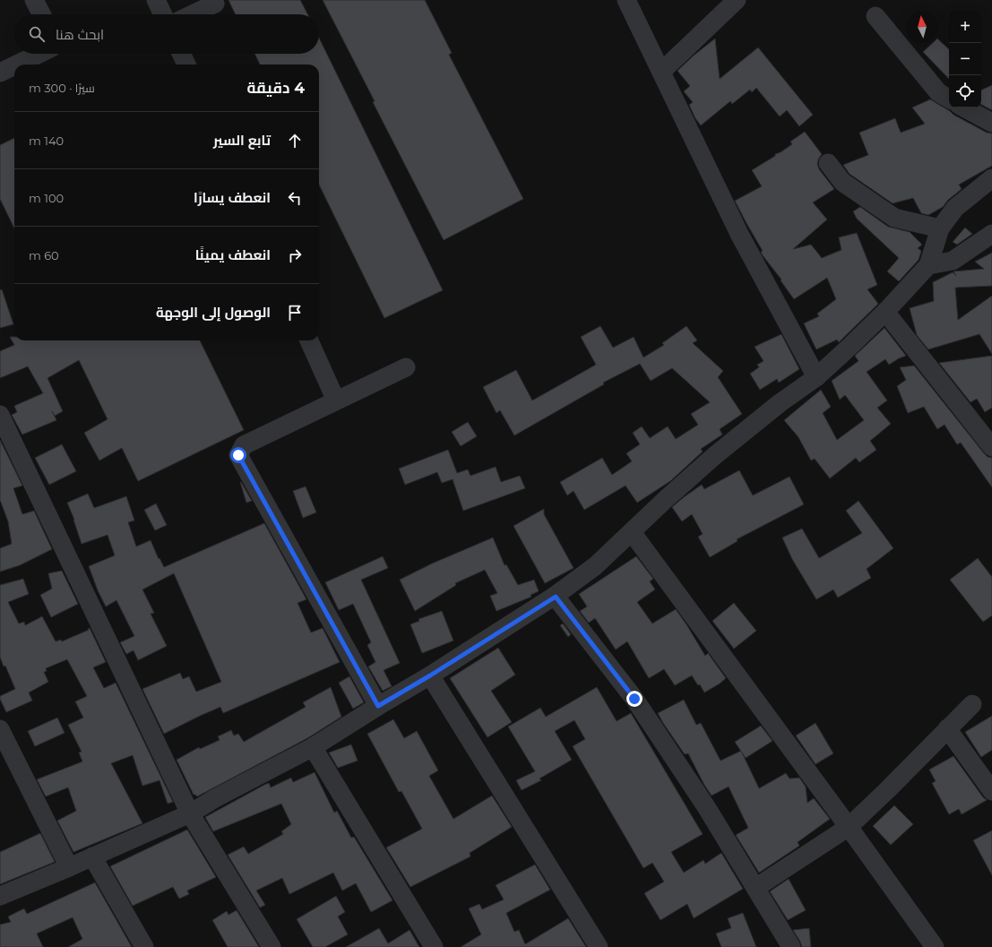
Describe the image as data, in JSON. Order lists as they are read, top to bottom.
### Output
{
  "north": "top",
  "page": {
    "map_buttons": ["+", "−"],
    "search": "ابحث هنا",
    "heading": ["4 دقيقة", "سيرًا · 300 m"],
    "list": [
      ["تابع السير", "140 m"],
      ["انعطف يسارًا", "100 m"],
      ["انعطف يمينًا", "60 m"],
      "الوصول إلى الوجهة"
    ]
  }
}
